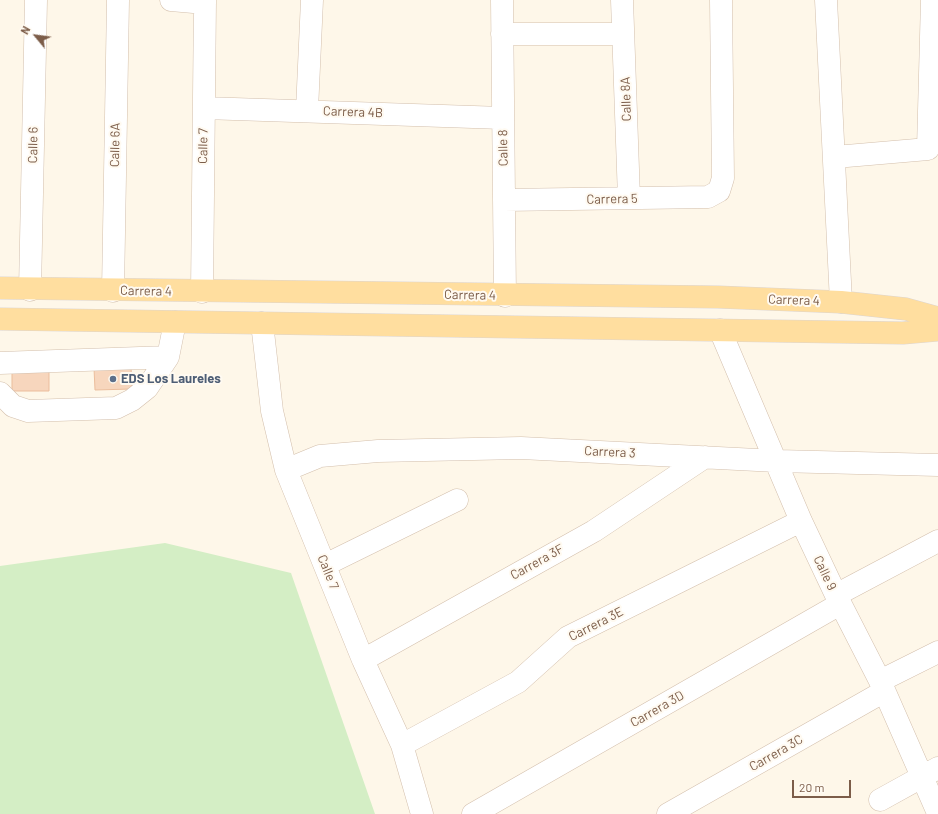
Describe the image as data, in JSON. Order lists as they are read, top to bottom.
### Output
{
  "streets": {
    "main road": ["Carrera 4"],
    "street": [
      "Calle 8A",
      "Carrera 4B",
      "Calle 6",
      "Calle 6A",
      "Calle 7",
      "Calle 8",
      "Carrera 5",
      "Carrera 3",
      "Carrera 3F",
      "Calle 9",
      "Carrera 3E",
      "Carrera 3D",
      "Carrera 3C"
    ]
  },
  "crossings": [
    ["Calle 8A", "Carrera 5"],
    ["Carrera 4B", "Calle 7"],
    ["Carrera 4B", "Calle 8"],
    ["Calle 6", "Carrera 4"],
    ["Calle 6A", "Carrera 4"],
    ["Calle 7", "Carrera 4"],
    ["Calle 7", "Carrera 3"],
    ["Calle 7", "Carrera 3F"],
    ["Calle 7", "Carrera 3E"],
    ["Calle 8", "Carrera 5"],
    ["Calle 8", "Carrera 4"],
    ["Carrera 3", "Carrera 3F"],
    ["Carrera 3", "Calle 9"],
    ["Calle 9", "Carrera 3E"],
    ["Calle 9", "Carrera 3D"],
    ["Calle 9", "Carrera 3C"]
  ],
  "places": ["EDS Los Laureles"],
  "scale_bar": "20 m",
  "north": "top left"
}
